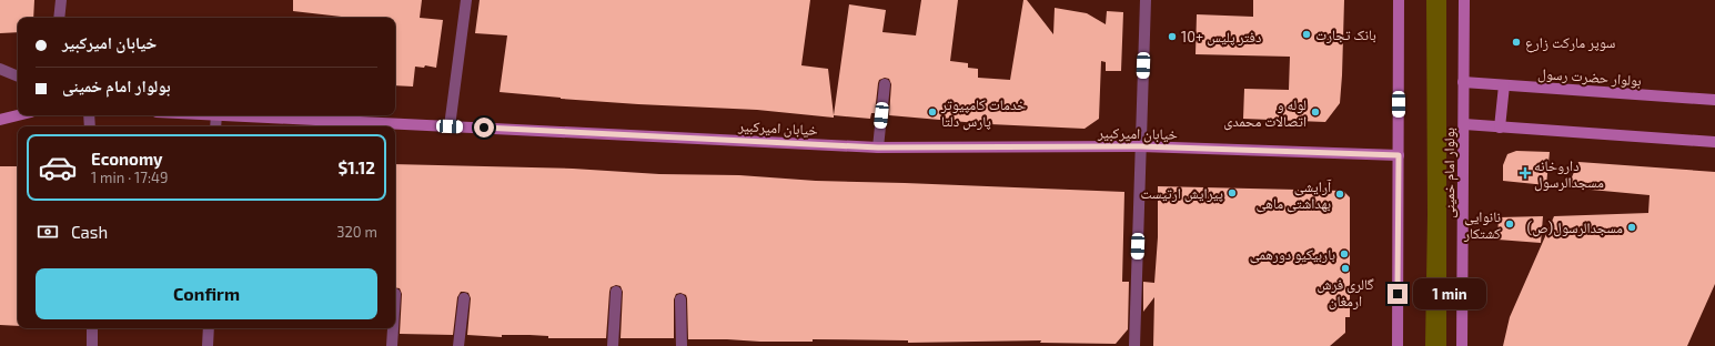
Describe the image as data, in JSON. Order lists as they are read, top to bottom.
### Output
{
  "streets": {
    "street": ["بولوار حضرت رسول", "خیابان امیرکبیر", "بولوار امام خمینی"]
  },
  "crossings": [
    ["بولوار حضرت رسول", "بولوار امام خمینی"]
  ],
  "places": {
    "other": [
      "بانک تجارت",
      "دفتر پلیس +10",
      "سوپر مارکت زارع",
      "خدمات کامپیوتر پارس دلتا",
      "لوله و اتصالات محمدی",
      "پیرایش ارتیست",
      "آرایشی بهداشتی ماهی",
      "نانوایی کشتکار",
      "مسجدالرسول(ص)",
      "باربیکیو دورهمی",
      "گالری فرش ارمغان"
    ],
    "health": ["داروخانه مسجدالرسول"]
  },
  "page": {
    "banner": ["خیابان امیرکبیر", "بولوار امام خمینی"],
    "list": [
      {
        "name": "Economy",
        "note": "1 min · 17:49",
        "value": "$1.12"
      }
    ],
    "pay": ["Cash", "320 m"],
    "buttons": "Confirm",
    "bubble": "1 min"
  }
}
